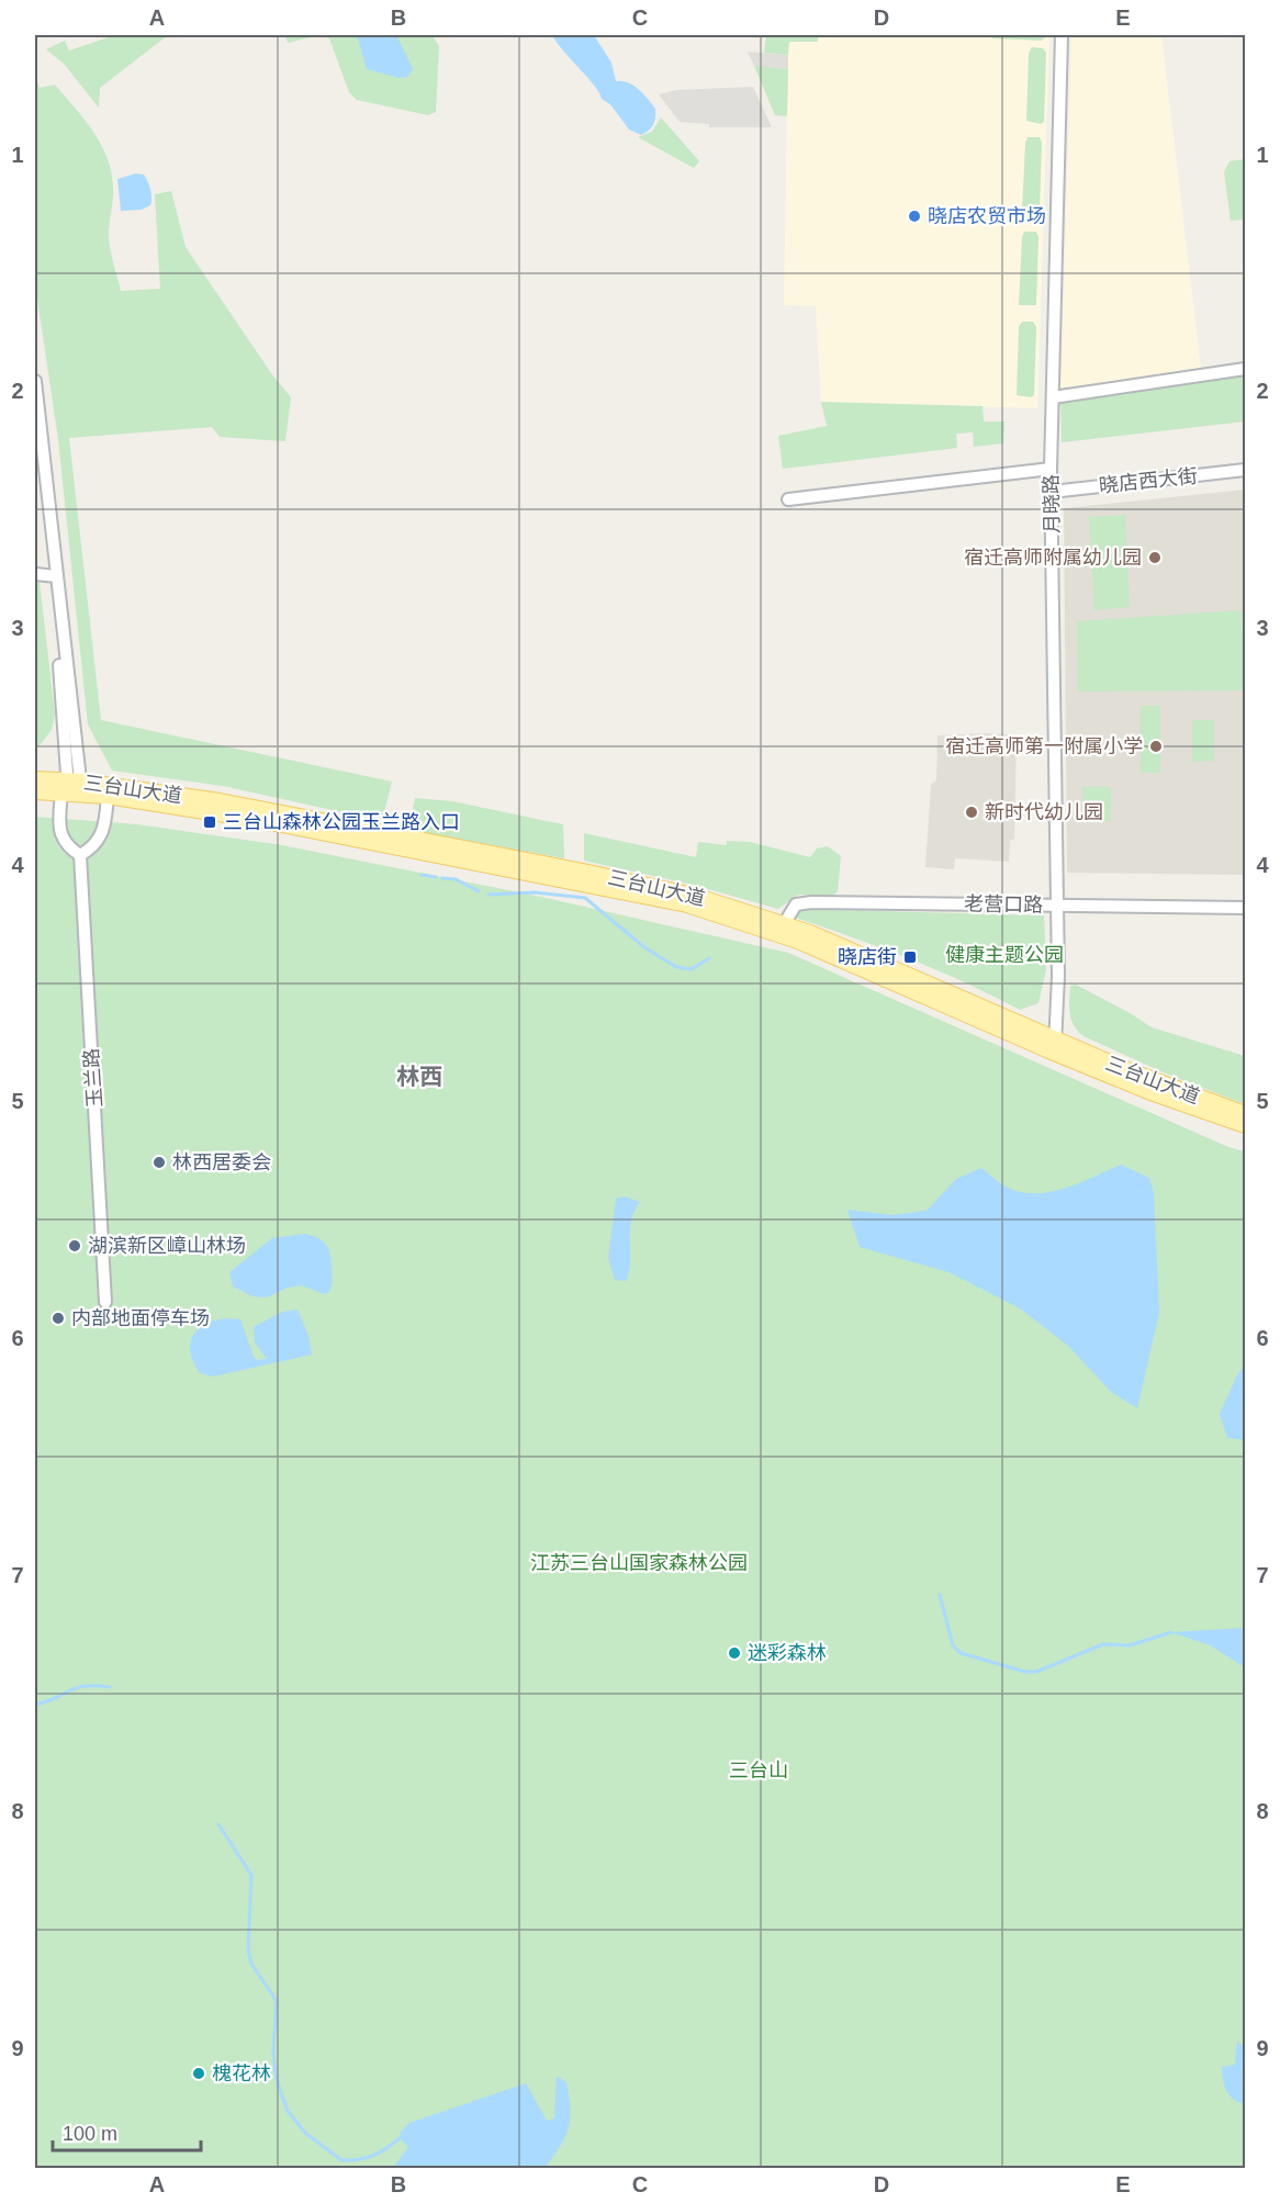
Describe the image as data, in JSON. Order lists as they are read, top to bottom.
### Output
{
  "streets": {
    "main road": ["三台山大道"],
    "street": [
      "晓店西大街",
      "月晓路",
      "老营口路",
      "玉兰路"
    ]
  },
  "crossings": [
    ["晓店西大街", "月晓路"],
    ["月晓路", "三台山大道"],
    ["月晓路", "老营口路"],
    ["三台山大道", "老营口路"]
  ],
  "districts": ["林西"],
  "parks": ["健康主题公园", "江苏三台山国家森林公园", "三台山"],
  "places": {
    "other": [
      "晓店农贸市场",
      "宿迁高师附属幼儿园",
      "宿迁高师第一附属小学",
      "新时代幼儿园",
      "林西居委会",
      "湖滨新区嶂山林场",
      "内部地面停车场",
      "迷彩森林",
      "槐花林"
    ],
    "transit": ["三台山森林公园玉兰路入口", "晓店街"]
  },
  "scale_bar": "100 m",
  "grid": {
    "columns": [
      "A",
      "B",
      "C",
      "D",
      "E"
    ],
    "rows": [
      "1",
      "2",
      "3",
      "4",
      "5",
      "6",
      "7",
      "8",
      "9"
    ]
  }
}
